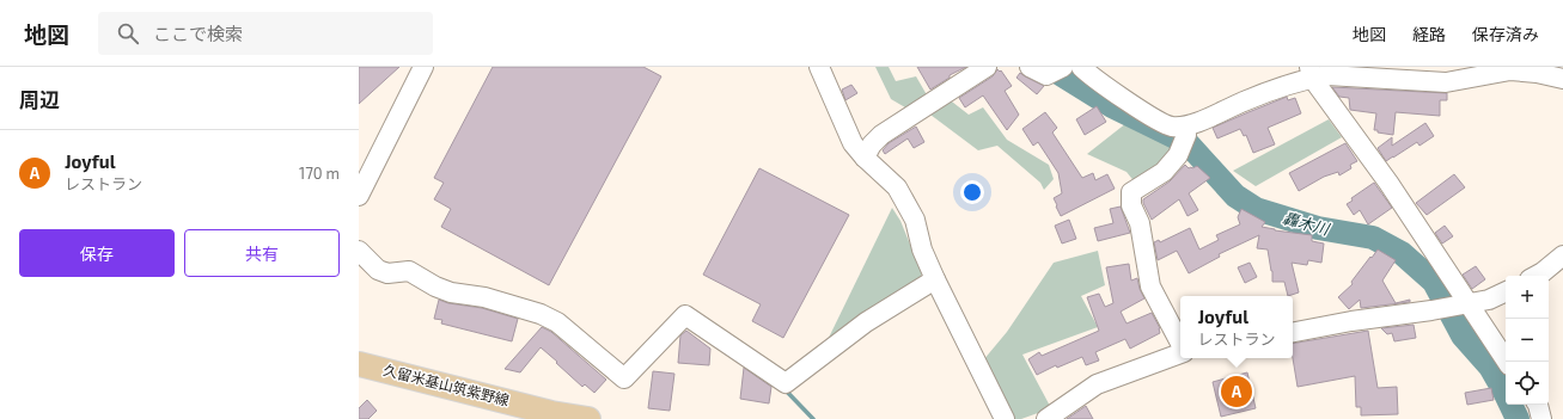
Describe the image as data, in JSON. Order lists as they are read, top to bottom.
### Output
{
  "streets": {
    "main road": ["久留米基山筑紫野線"]
  },
  "water": ["轟木川"],
  "page": {
    "header": "地図",
    "search": "ここで検索",
    "nav": ["地図", "経路", "保存済み"],
    "heading": "周辺",
    "list": [
      {
        "mark": "A",
        "name": "Joyful",
        "note": "レストラン",
        "value": "170 m"
      }
    ],
    "buttons": ["保存", "共有"],
    "map_buttons": ["+", "−"],
    "popup": ["Joyful", "レストラン"],
    "pins": "A"
  }
}
